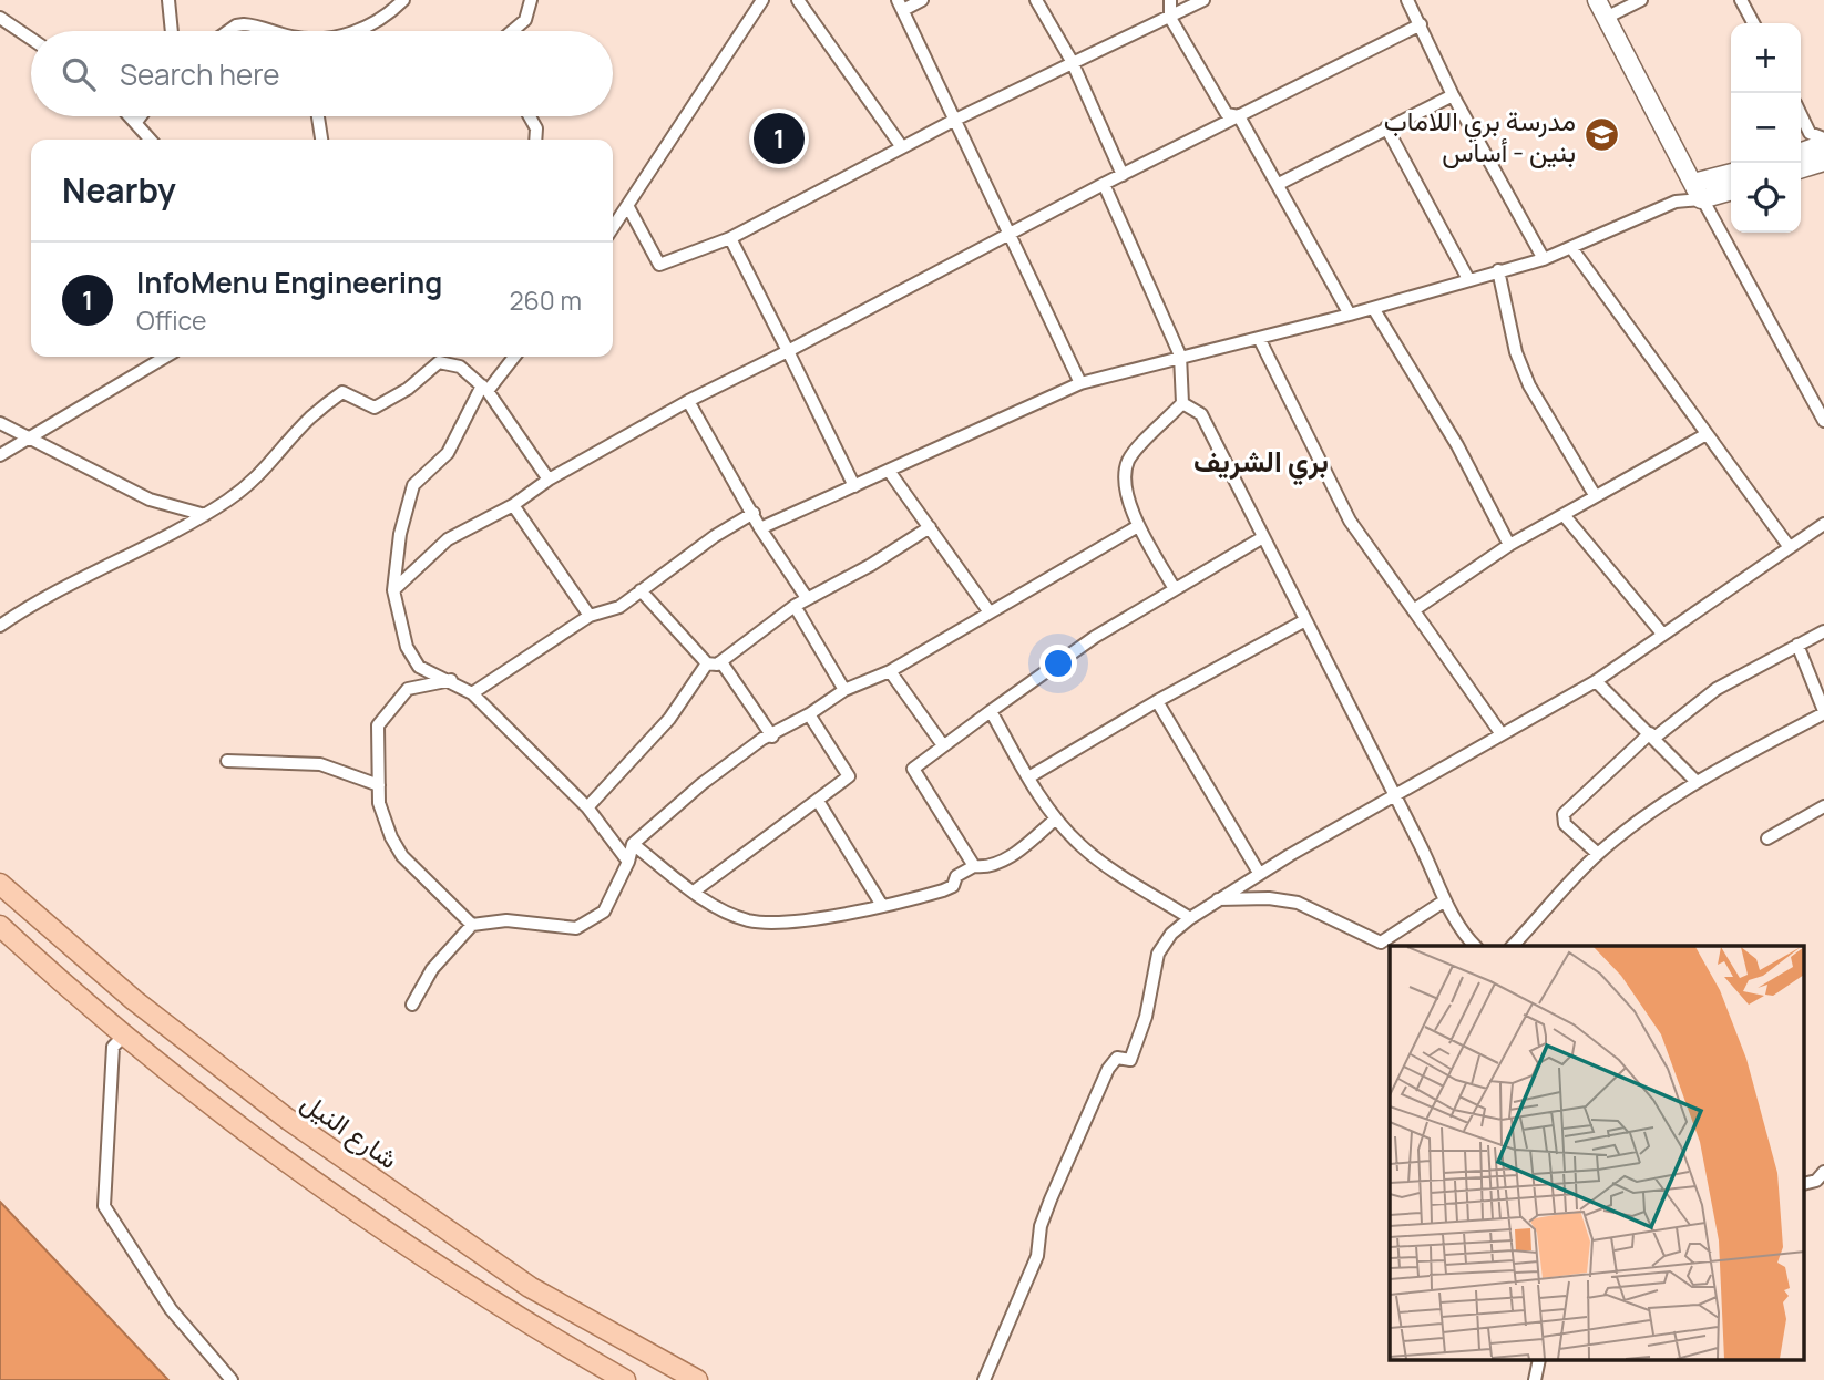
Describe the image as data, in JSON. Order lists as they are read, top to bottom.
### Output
{
  "streets": {
    "main road": ["شارع النيل"]
  },
  "districts": ["بري الشريف"],
  "places": {
    "school or university": ["مدرسة بري اللاماب بنين - أساس"]
  },
  "page": {
    "map_buttons": ["+", "−"],
    "search": "Search here",
    "pins": "1",
    "heading": "Nearby",
    "list": [
      {
        "mark": "1",
        "name": "InfoMenu Engineering",
        "note": "Office",
        "value": "260 m"
      }
    ]
  }
}
